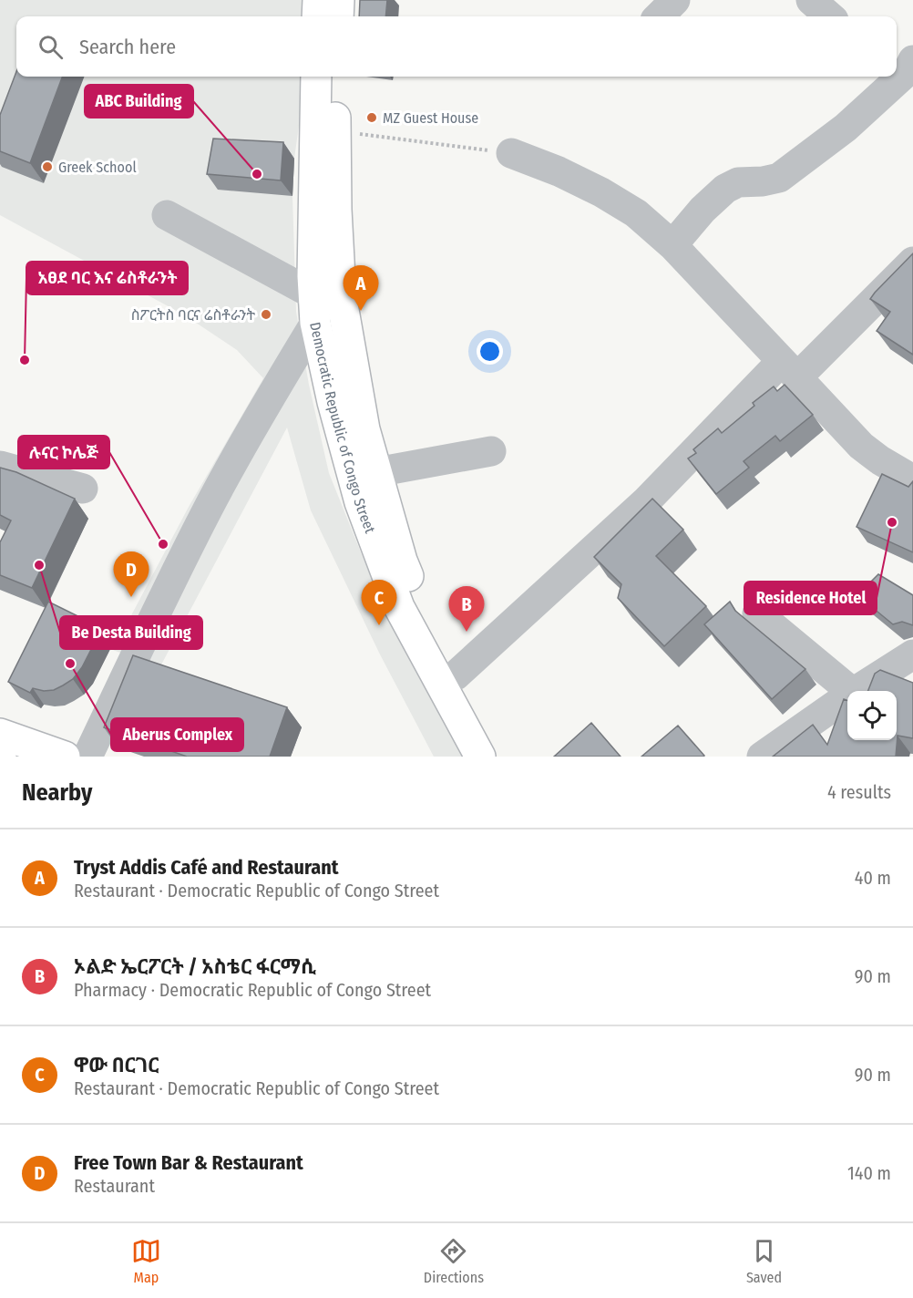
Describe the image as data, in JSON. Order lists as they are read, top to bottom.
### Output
{
  "streets": {
    "main road": ["Democratic Republic of Congo Street"]
  },
  "places": [
    "MZ Guest House",
    "Greek School",
    "ABC Building",
    "ስፖርትስ ባርና ሬስቶራንት",
    "አፀደ ባር እና ሬስቶራንት",
    "Residence Hotel",
    "ሉናር ኮሌጅ",
    "Be Desta Building",
    "Aberus Complex"
  ],
  "page": {
    "search": "Search here",
    "pins": [
      "A",
      "D",
      "C",
      "B"
    ],
    "heading": ["Nearby", "4 results"],
    "list": [
      {
        "mark": "A",
        "name": "Tryst Addis Café and Restaurant",
        "note": "Restaurant · Democratic Republic of Congo Street",
        "value": "40 m"
      },
      {
        "mark": "B",
        "name": "ኦልድ ኤርፖርት / አስቴር ፋርማሲ",
        "note": "Pharmacy · Democratic Republic of Congo Street",
        "value": "90 m"
      },
      {
        "mark": "C",
        "name": "ዋው በርገር",
        "note": "Restaurant · Democratic Republic of Congo Street",
        "value": "90 m"
      },
      {
        "mark": "D",
        "name": "Free Town Bar & Restaurant",
        "note": "Restaurant",
        "value": "140 m"
      }
    ],
    "nav": ["Map", "Directions", "Saved"]
  }
}
